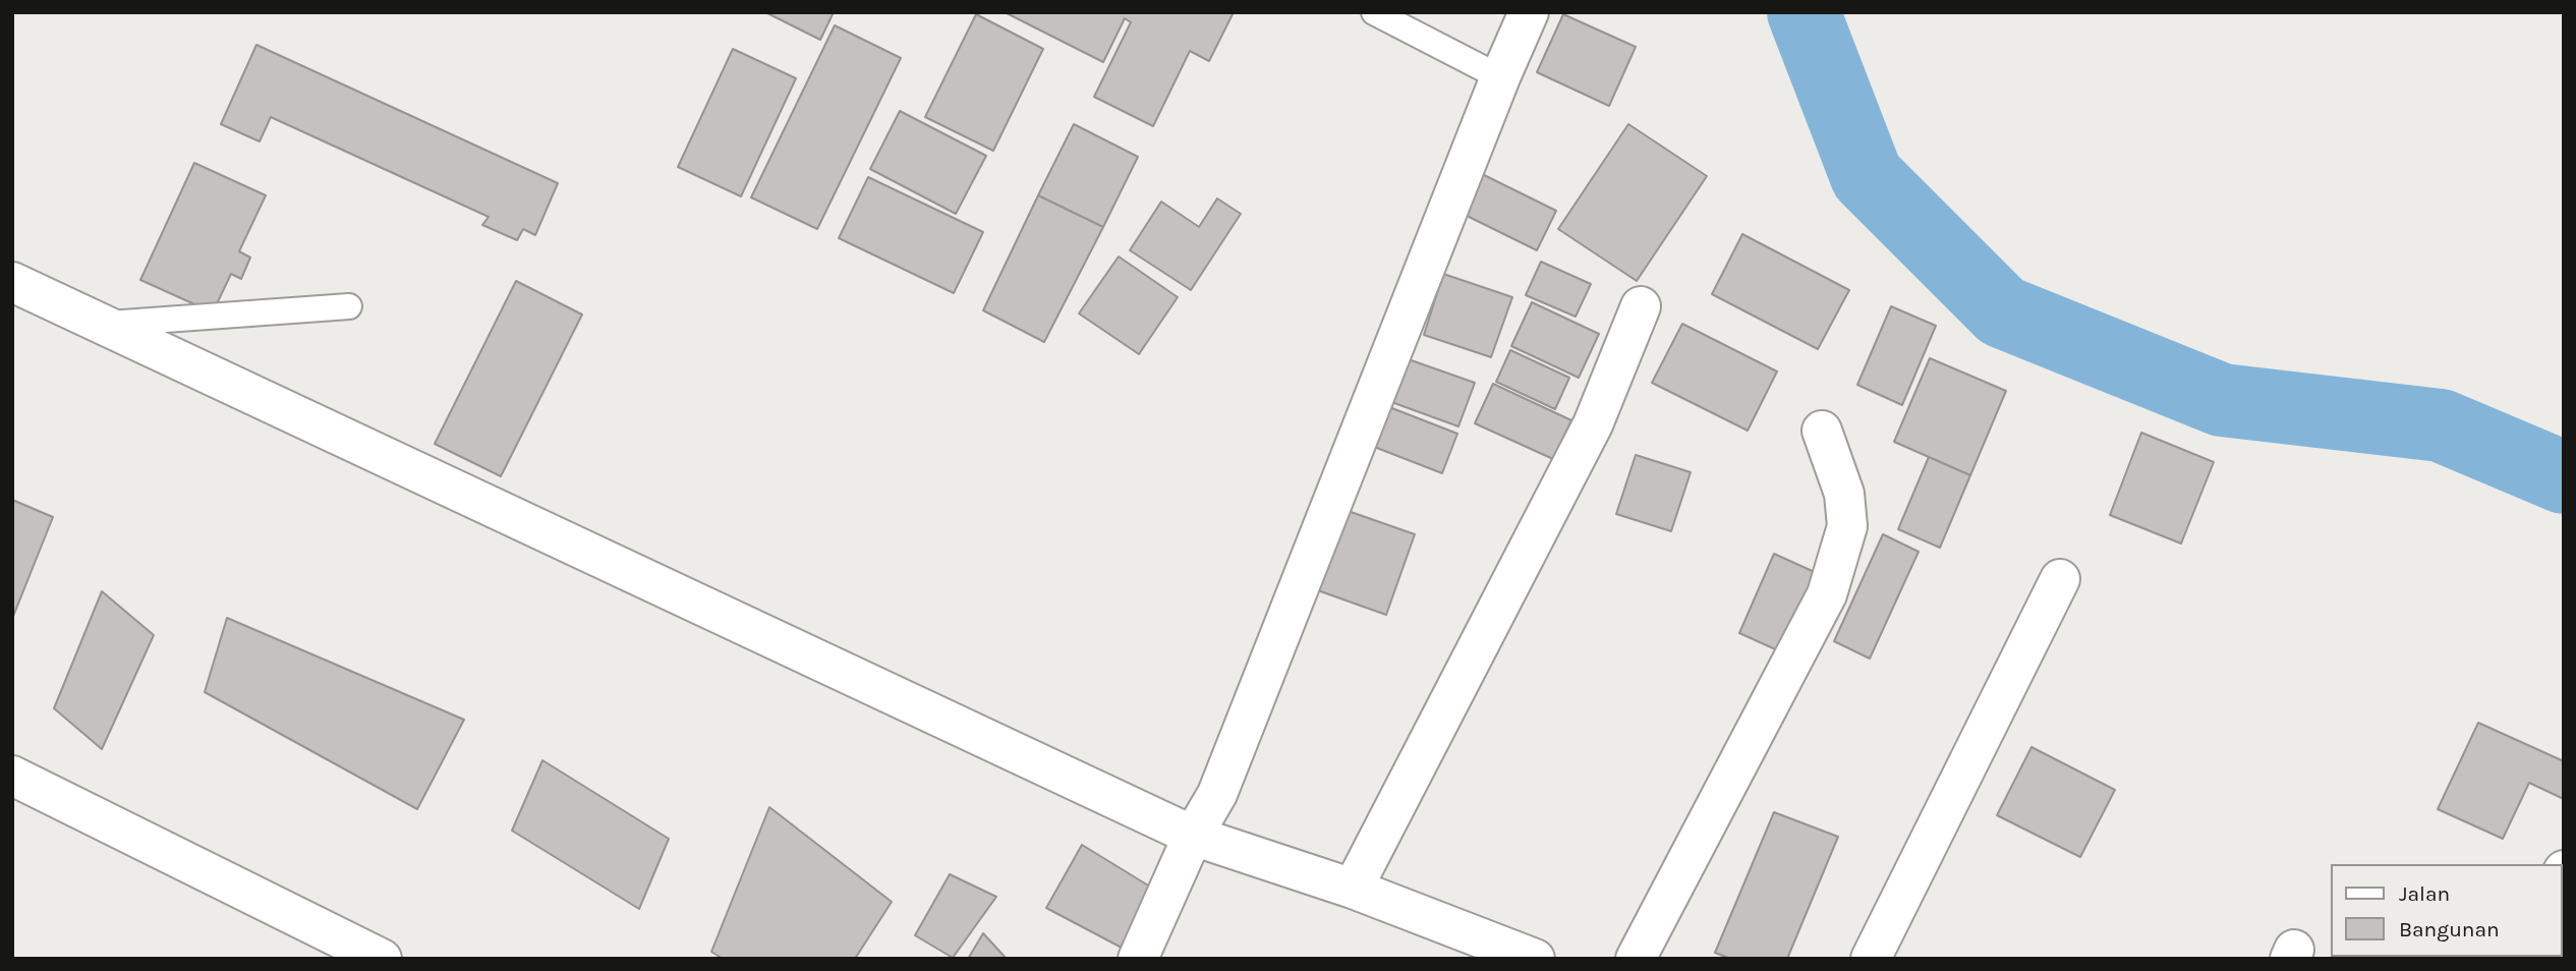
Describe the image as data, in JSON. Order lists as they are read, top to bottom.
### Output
{
  "legend": ["Jalan", "Bangunan"]
}
